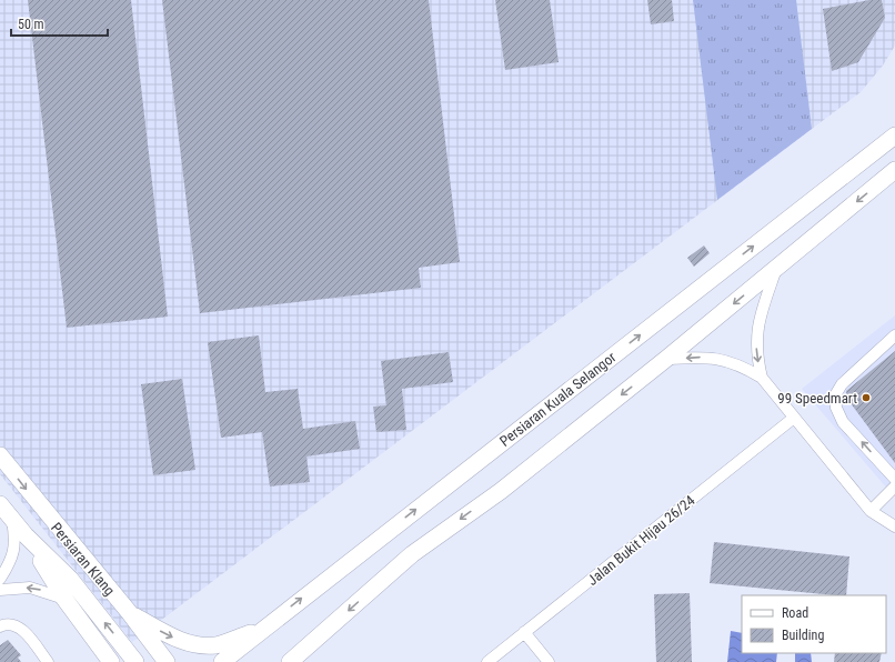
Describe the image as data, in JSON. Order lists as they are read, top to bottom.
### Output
{
  "streets": {
    "main road": ["Persiaran Kuala Selangor", "Persiaran Klang"],
    "street": ["Jalan Bukit Hijau 26/24"]
  },
  "places": ["99 Speedmart"],
  "legend": ["Road", "Building"],
  "scale_bar": "50 m"
}
